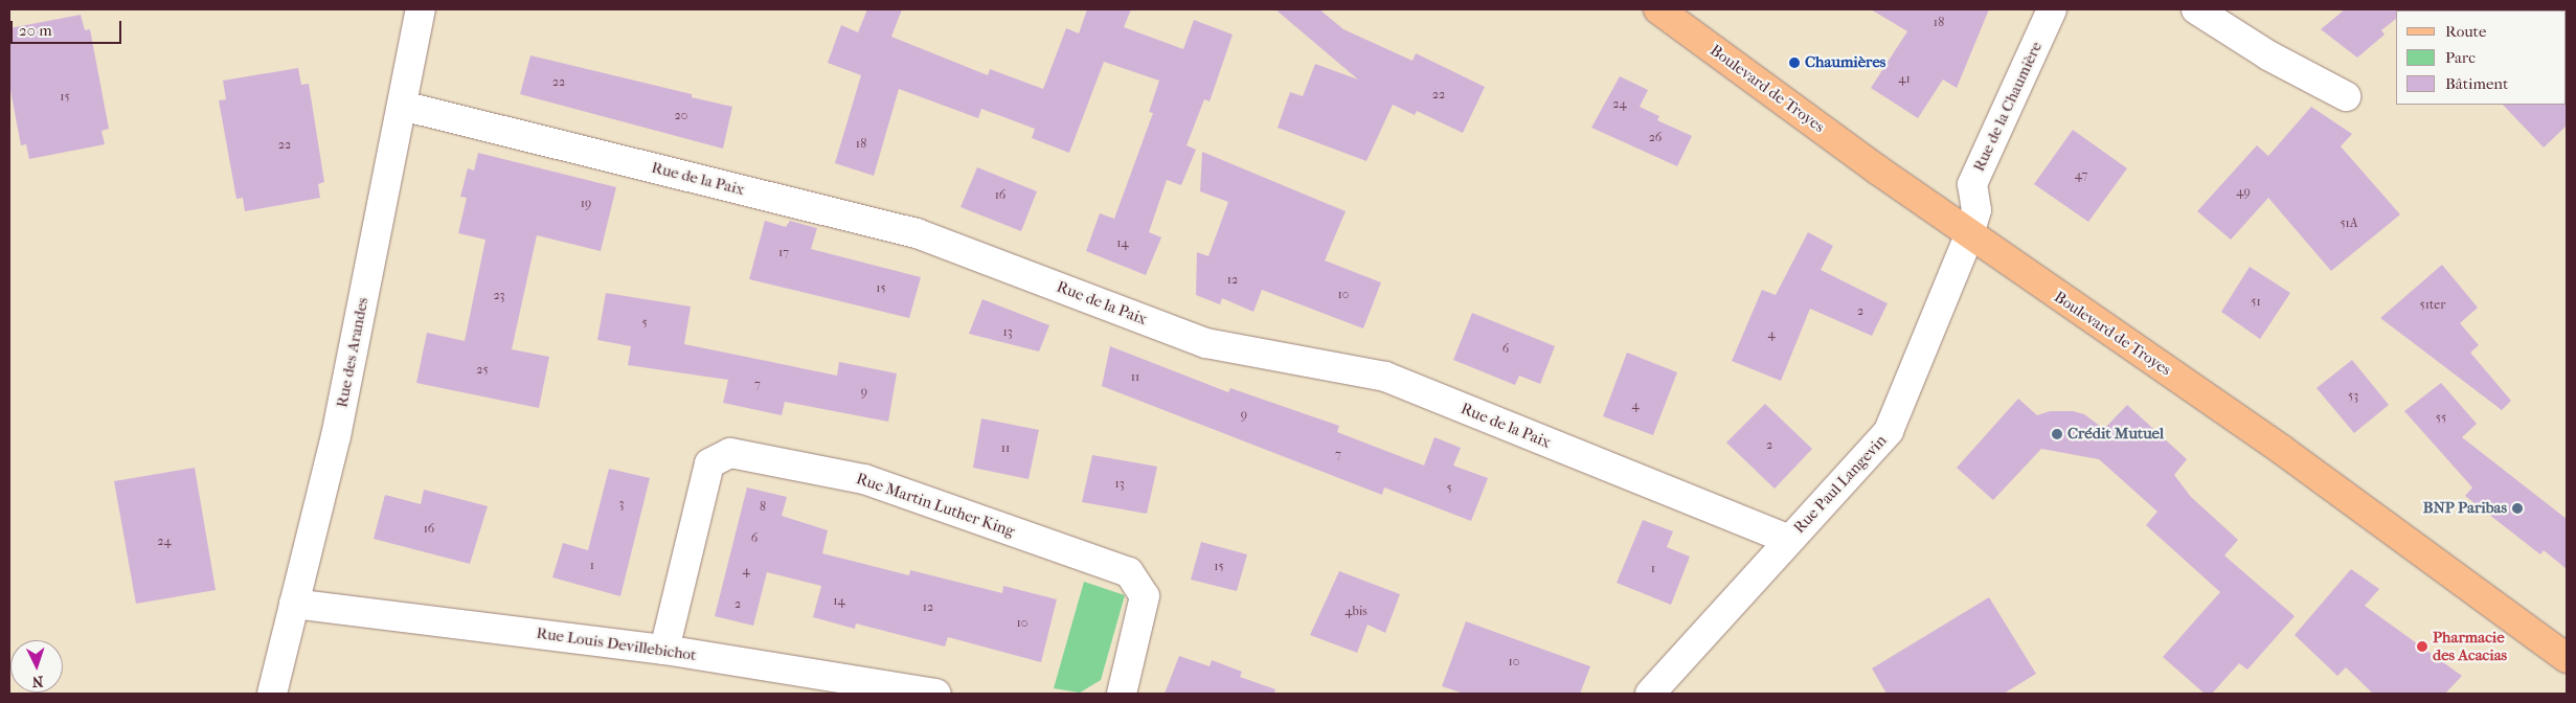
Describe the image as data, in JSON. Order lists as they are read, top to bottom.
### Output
{
  "streets": {
    "main road": ["Boulevard de Troyes"],
    "street": [
      "Rue de la Chaumière",
      "Rue de la Paix",
      "Rue des Arandes",
      "Rue Paul Langevin",
      "Rue Martin Luther King",
      "Rue Louis Devillebichot"
    ]
  },
  "crossings": [
    ["Boulevard de Troyes", "Rue de la Chaumière"],
    ["Boulevard de Troyes", "Rue Paul Langevin"],
    ["Rue de la Chaumière", "Rue Paul Langevin"],
    ["Rue de la Paix", "Rue des Arandes"],
    ["Rue de la Paix", "Rue Paul Langevin"],
    ["Rue des Arandes", "Rue Louis Devillebichot"],
    ["Rue Martin Luther King", "Rue Louis Devillebichot"]
  ],
  "places": [
    "Chaumières",
    "Crédit Mutuel",
    "BNP Paribas",
    "Pharmacie des Acacias"
  ],
  "house_numbers": [
    "18",
    "41",
    "22",
    "22",
    "15",
    "24",
    "20",
    "26",
    "18",
    "22",
    "47",
    "49",
    "16",
    "19",
    "51A",
    "14",
    "17",
    "12",
    "15",
    "10",
    "23",
    "51",
    "51ter",
    "2",
    "5",
    "13",
    "4",
    "6",
    "25",
    "11",
    "7",
    "9",
    "53",
    "4",
    "9",
    "55",
    "2",
    "11",
    "7",
    "13",
    "5",
    "3",
    "8",
    "16",
    "6",
    "24",
    "1",
    "15",
    "1",
    "4",
    "14",
    "2",
    "12",
    "4bis",
    "10",
    "10"
  ],
  "legend": ["Route", "Parc", "Bâtiment"],
  "scale_bar": "20 m",
  "north": "bottom"
}
